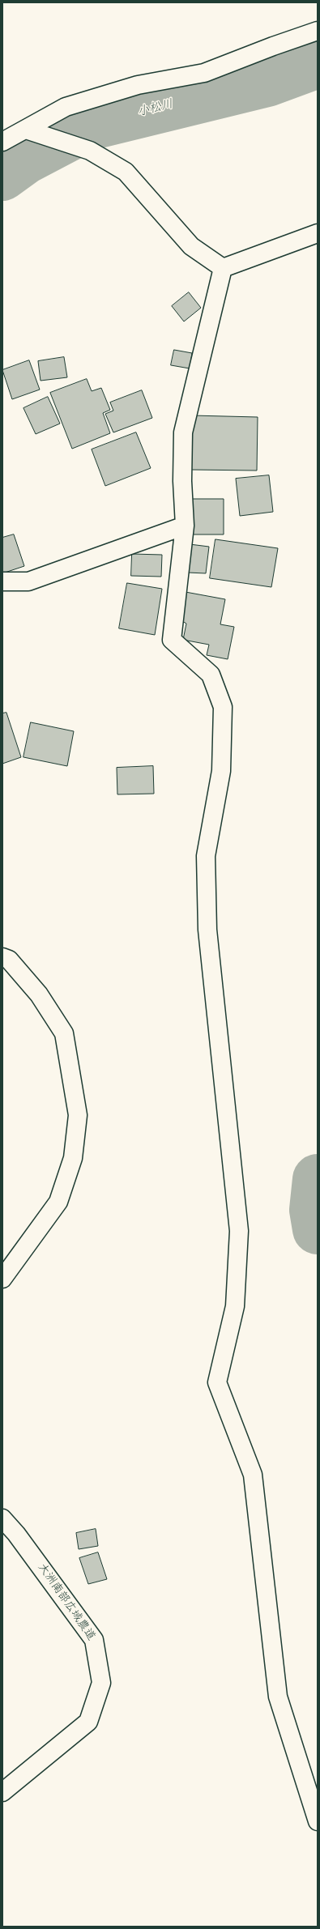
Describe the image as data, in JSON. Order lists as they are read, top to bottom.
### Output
{
  "streets": {
    "street": ["大洲南部広域農道"]
  },
  "water": ["小松川"]
}
